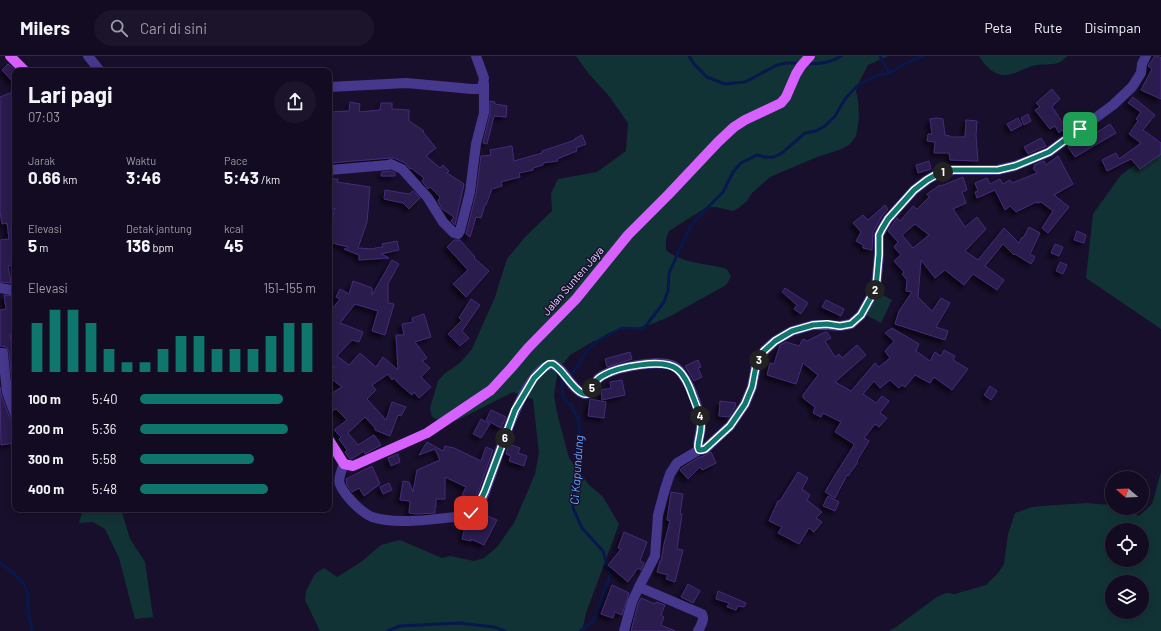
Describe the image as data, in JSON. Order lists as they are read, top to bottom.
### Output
{
  "streets": {
    "main road": ["Jalan Sunten Jaya"]
  },
  "water": ["Ci Kapundung"],
  "north": "left",
  "page": {
    "header": "Milers",
    "search": "Cari di sini",
    "nav": ["Peta", "Rute", "Disimpan"],
    "heading": ["Lari pagi", "07:03"],
    "stats": [
      ["Jarak", "0.66 km"],
      ["Waktu", "3:46"],
      ["Pace", "5:43 /km"],
      ["Elevasi", "5 m"],
      ["Detak jantung", "136 bpm"],
      ["kcal", "45"]
    ],
    "pins": [
      "1",
      "2",
      "3",
      "5",
      "4",
      "6"
    ],
    "chart": ["Elevasi", "151–155 m"],
    "list": [
      {
        "name": "100 m",
        "note": "5:40"
      },
      {
        "name": "200 m",
        "note": "5:36"
      },
      {
        "name": "300 m",
        "note": "5:58"
      },
      {
        "name": "400 m",
        "note": "5:48"
      }
    ]
  }
}
